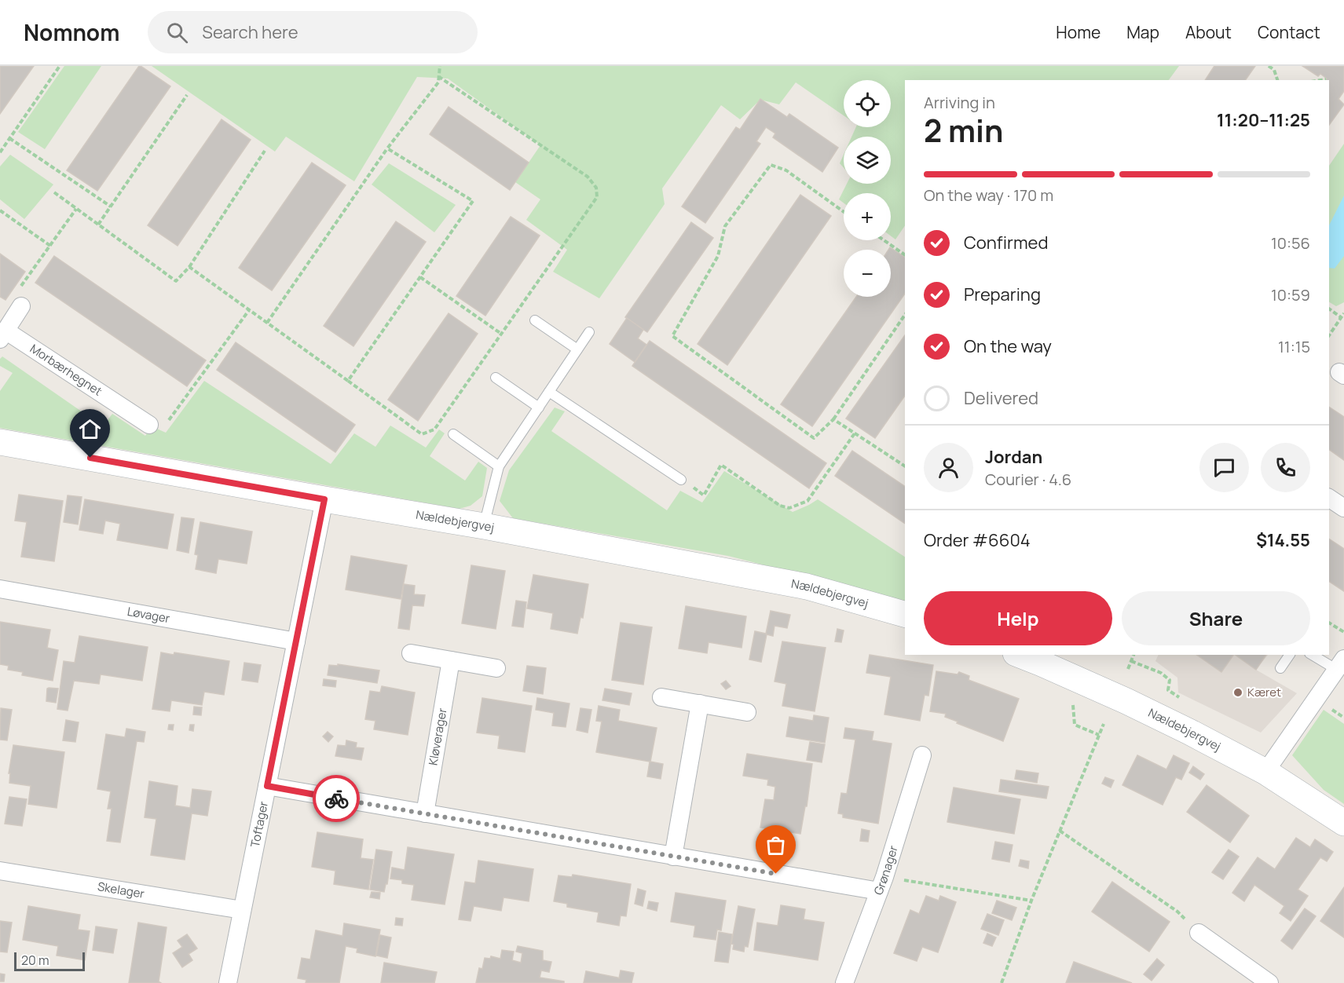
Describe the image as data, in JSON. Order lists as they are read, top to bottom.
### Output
{
  "streets": {
    "street": [
      "Morbærhegnet",
      "Nældebjergvej",
      "Løvager",
      "Kløverager",
      "Toftager",
      "Grønager",
      "Skelager"
    ]
  },
  "crossings": [
    ["Nældebjergvej", "Toftager"],
    ["Løvager", "Toftager"],
    ["Toftager", "Skelager"]
  ],
  "places": ["Kæret"],
  "scale_bar": "20 m",
  "page": {
    "header": "Nomnom",
    "search": "Search here",
    "nav": [
      "Home",
      "Map",
      "About",
      "Contact"
    ],
    "map_buttons": ["+", "−"],
    "heading": ["2 min", "Arriving in", "11:20–11:25"],
    "panel": [
      "Jordan",
      "Courier · 4.6",
      "Order #6604",
      "$14.55"
    ],
    "bar": "On the way · 170 m",
    "list": [
      ["Confirmed", "10:56"],
      ["Preparing", "10:59"],
      ["On the way", "11:15"],
      "Delivered"
    ],
    "buttons": ["Help", "Share"],
    "scale": "20 m"
  }
}
